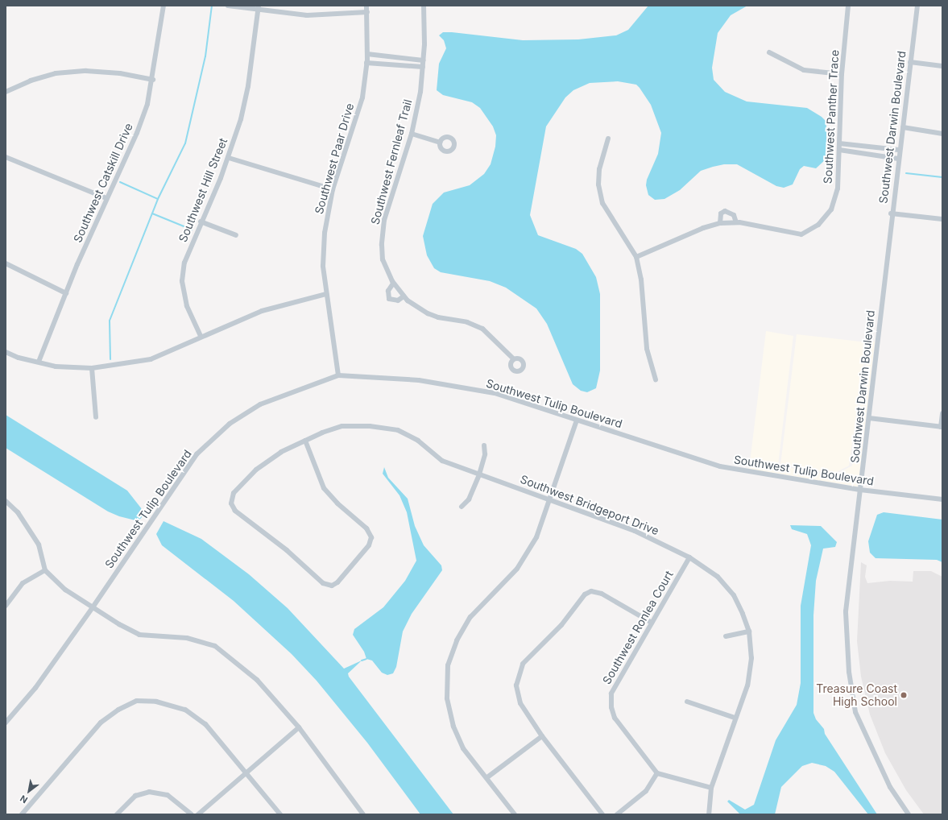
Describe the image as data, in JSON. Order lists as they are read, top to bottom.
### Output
{
  "streets": {
    "street": [
      "Southwest Panther Trace",
      "Southwest Darwin Boulevard",
      "Southwest Paar Drive",
      "Southwest Fernleaf Trail",
      "Southwest Catskill Drive",
      "Southwest Hill Street",
      "Southwest Tulip Boulevard",
      "Southwest Bridgeport Drive",
      "Southwest Ronlea Court"
    ]
  },
  "crossings": [
    ["Southwest Darwin Boulevard", "Southwest Tulip Boulevard"],
    ["Southwest Paar Drive", "Southwest Tulip Boulevard"],
    ["Southwest Bridgeport Drive", "Southwest Ronlea Court"]
  ],
  "places": ["Treasure Coast High School"],
  "north": "bottom left"
}
